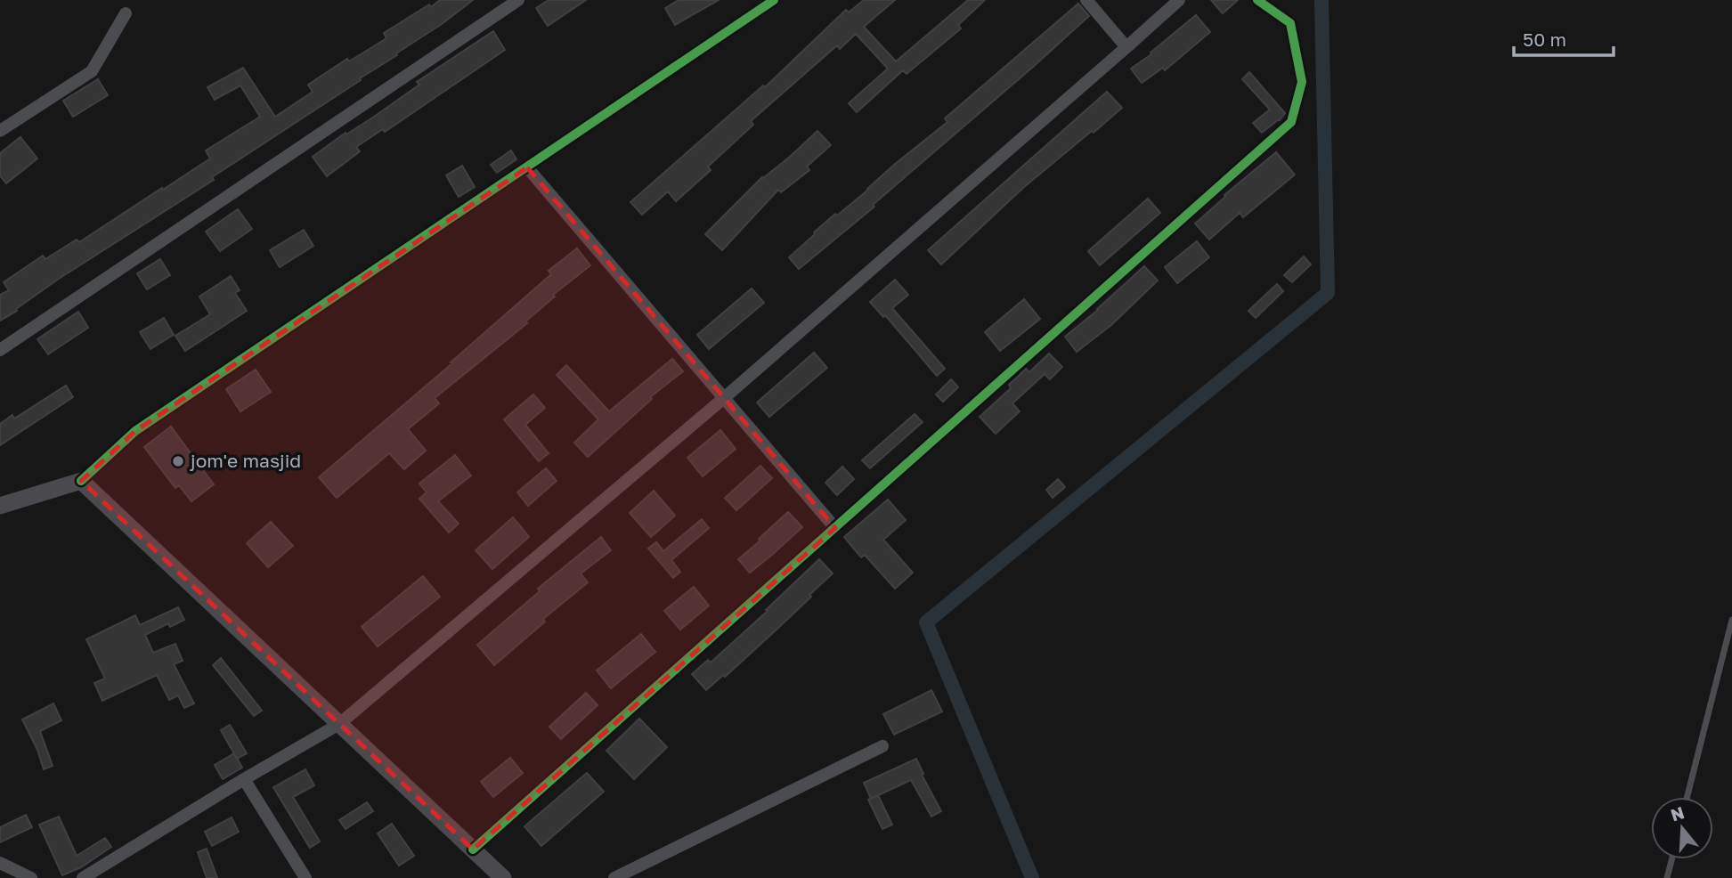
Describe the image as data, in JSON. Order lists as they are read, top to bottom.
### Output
{
  "places": ["jom'e masjid"],
  "scale_bar": "50 m",
  "north": "top"
}
